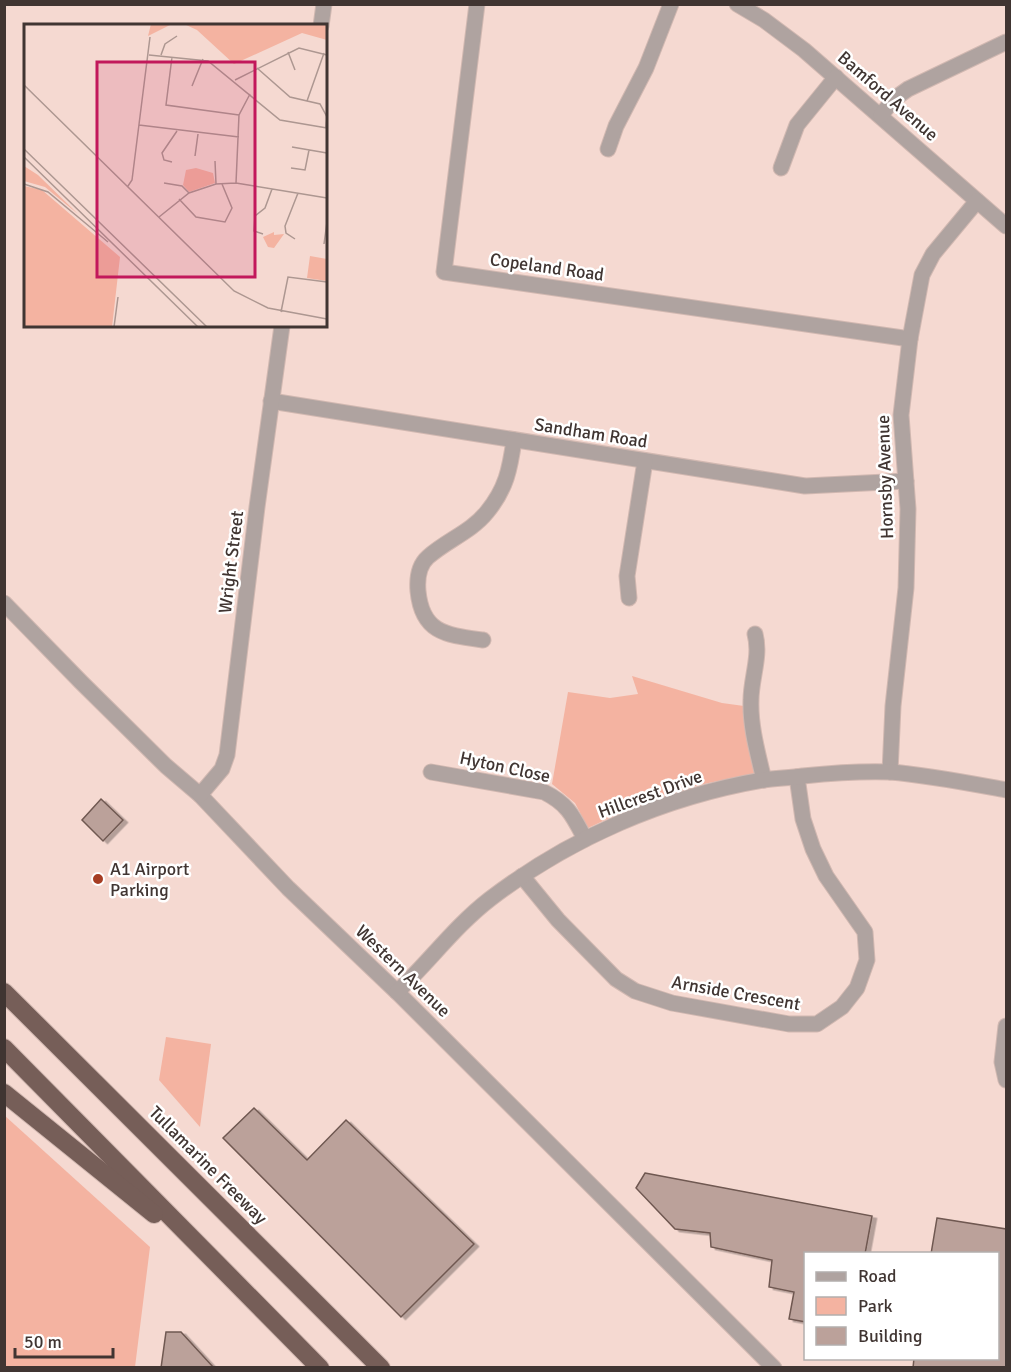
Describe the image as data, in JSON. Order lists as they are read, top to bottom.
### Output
{
  "streets": {
    "highway": ["Tullamarine Freeway"],
    "street": [
      "Bamford Avenue",
      "Copeland Road",
      "Sandham Road",
      "Hornsby Avenue",
      "Wright Street",
      "Hyton Close",
      "Hillcrest Drive",
      "Western Avenue",
      "Arnside Crescent"
    ]
  },
  "crossings": [
    ["Bamford Avenue", "Hornsby Avenue"],
    ["Copeland Road", "Hornsby Avenue"],
    ["Sandham Road", "Hornsby Avenue"],
    ["Sandham Road", "Wright Street"],
    ["Hornsby Avenue", "Hillcrest Drive"],
    ["Wright Street", "Western Avenue"],
    ["Hyton Close", "Hillcrest Drive"],
    ["Hillcrest Drive", "Western Avenue"],
    ["Hillcrest Drive", "Arnside Crescent"]
  ],
  "places": ["A1 Airport Parking"],
  "legend": ["Road", "Park", "Building"],
  "scale_bar": "50 m"
}
